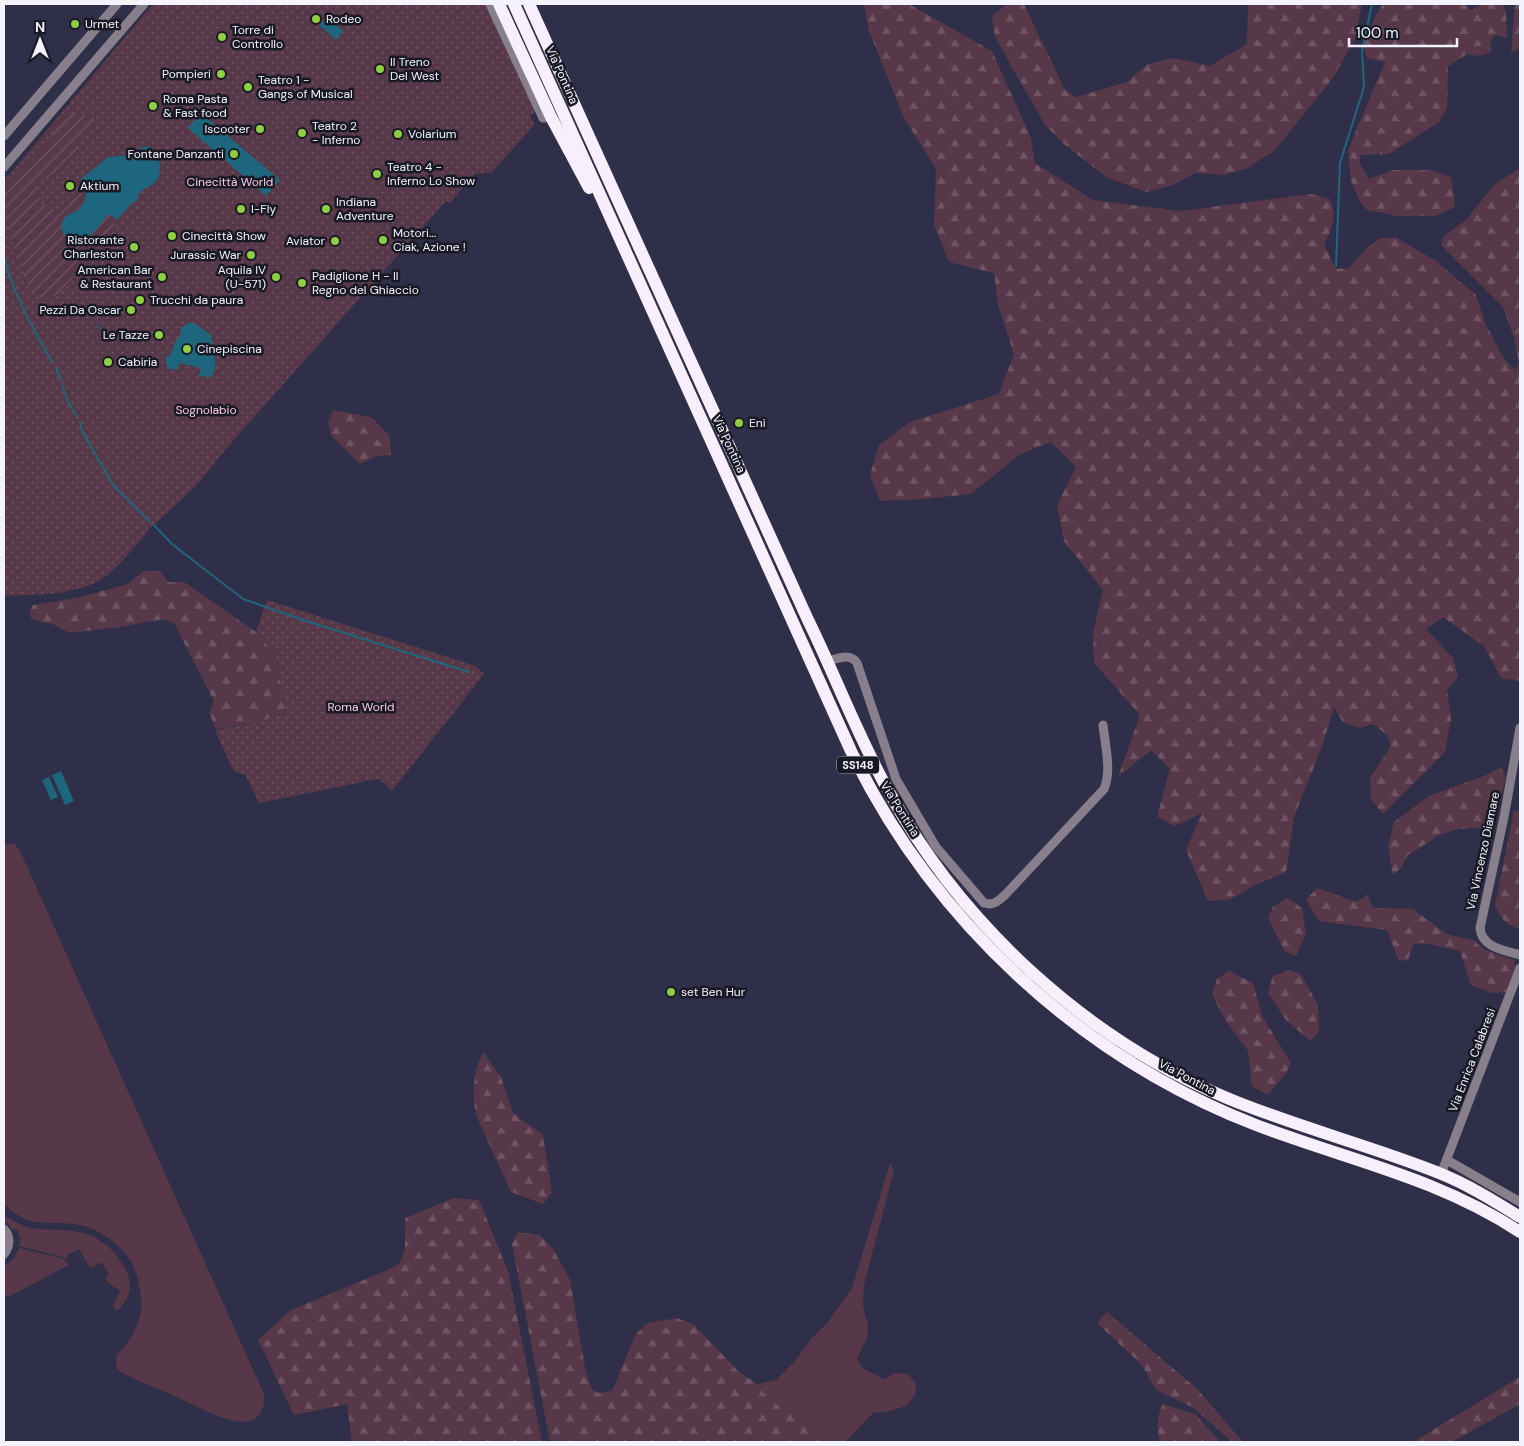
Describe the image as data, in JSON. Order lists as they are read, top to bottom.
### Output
{
  "streets": {
    "highway": ["Via Pontina", "SS148"],
    "street": ["Via Vincenzo Diamare", "Via Enrica Calabresi"]
  },
  "crossings": [
    ["Via Pontina", "Via Enrica Calabresi"]
  ],
  "parks": ["Cinecittà World", "Sognolabio", "Roma World"],
  "places": [
    "Rodeo",
    "Urmet",
    "Torre di Controllo",
    "Il Treno Del West",
    "Pompieri",
    "Teatro 1 - Gangs of Musical",
    "Roma Pasta & Fast food",
    "Iscooter",
    "Teatro 2 - Inferno",
    "Volarium",
    "Fontane Danzanti",
    "Teatro 4 - Inferno Lo Show",
    "Aktium",
    "I-Fly",
    "Indiana Adventure",
    "Cinecittà Show",
    "Motori... Ciak, Azione !",
    "Aviator",
    "Ristorante Charleston",
    "Jurassic War",
    "American Bar & Restaurant",
    "Aquila IV (U-571)",
    "Padiglione H - Il Regno del Ghiaccio",
    "Trucchi da paura",
    "Pezzi Da Oscar",
    "Le Tazze",
    "Cinepiscina",
    "Cabiria",
    "Eni",
    "set Ben Hur"
  ],
  "scale_bar": "100 m",
  "north": "top"
}
